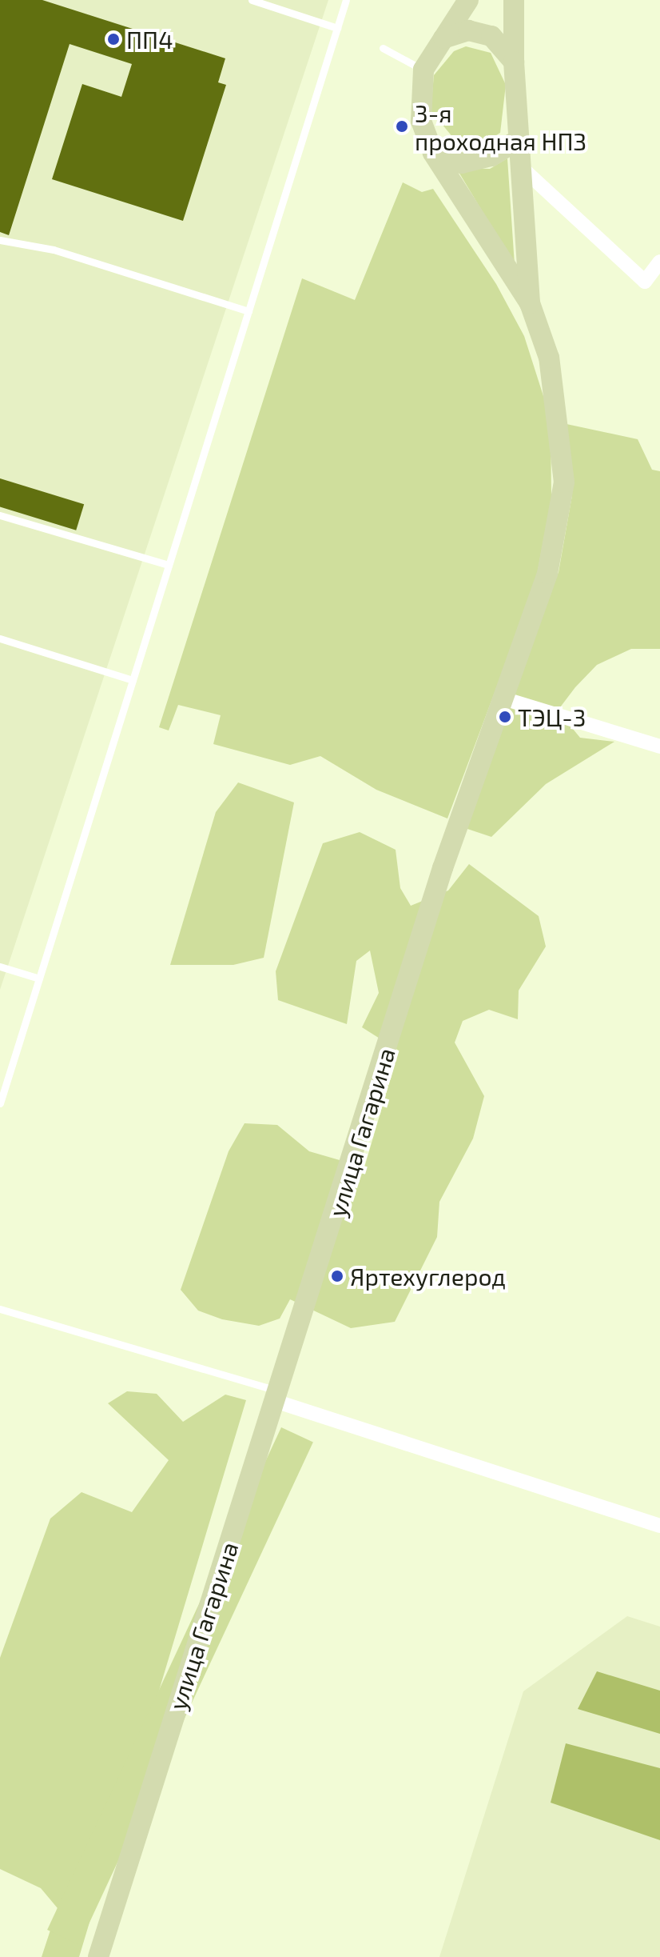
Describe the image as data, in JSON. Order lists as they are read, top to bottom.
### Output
{
  "streets": {
    "main road": ["улица Гагарина"]
  },
  "places": [
    "ПП4",
    "3-я проходная НПЗ",
    "ТЭЦ-3",
    "Яртехуглерод"
  ]
}
